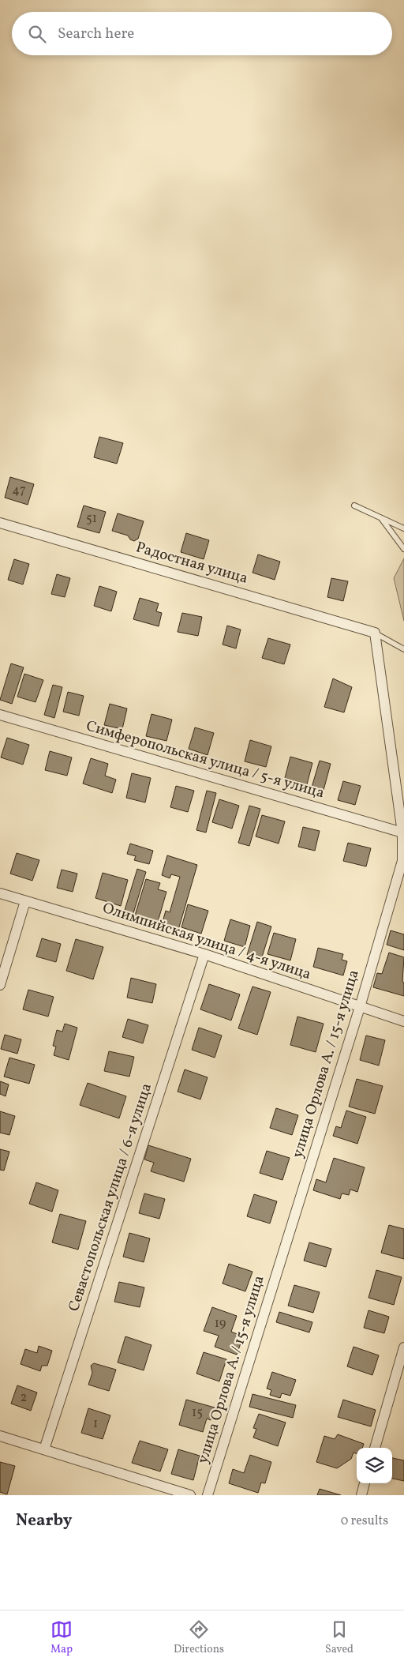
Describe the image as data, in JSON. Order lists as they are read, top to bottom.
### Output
{
  "streets": {
    "street": [
      "Радостная улица",
      "Симферопольская улица / 5-я улица",
      "Олимпийская улица / 4-я улица",
      "улица Орлова А. / 15-я улица",
      "Севастопольская улица / 6-я улица"
    ]
  },
  "crossings": [
    ["Радостная улица", "улица Орлова А. / 15-я улица"],
    ["Симферопольская улица / 5-я улица", "улица Орлова А. / 15-я улица"],
    ["Олимпийская улица / 4-я улица", "улица Орлова А. / 15-я улица"],
    ["Олимпийская улица / 4-я улица", "Севастопольская улица / 6-я улица"]
  ],
  "house_numbers": [
    "47",
    "51",
    "19",
    "2",
    "15",
    "1"
  ],
  "page": {
    "search": "Search here",
    "heading": ["Nearby", "0 results"],
    "nav": ["Map", "Directions", "Saved"]
  }
}
